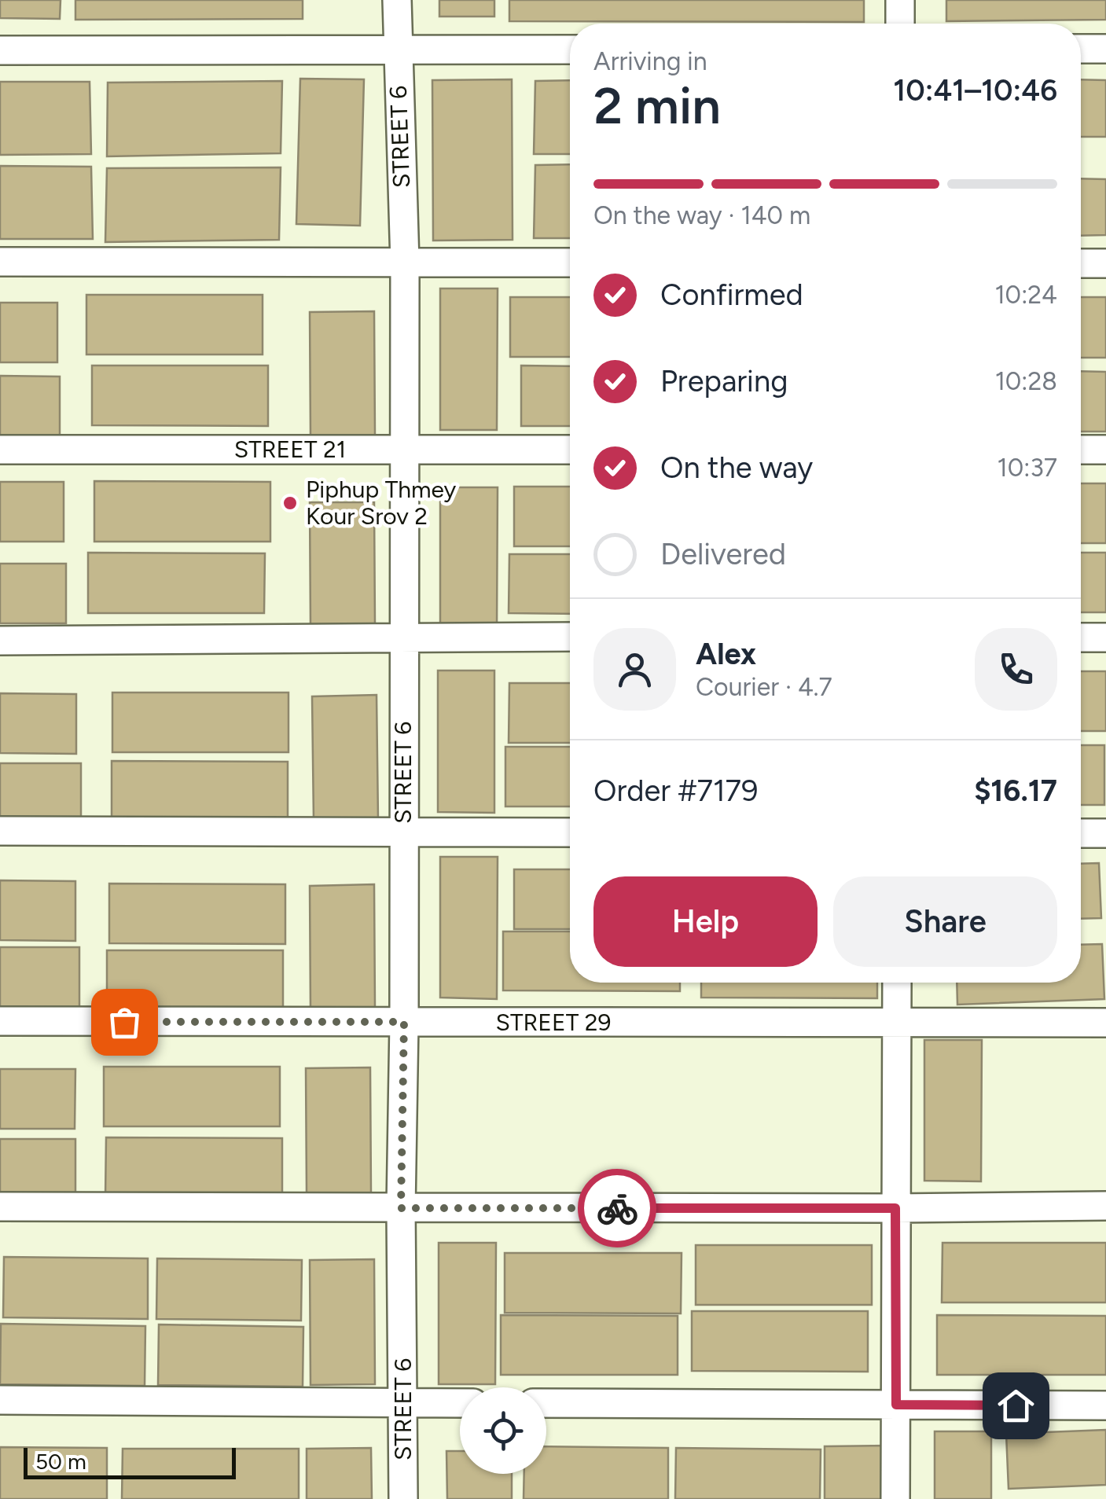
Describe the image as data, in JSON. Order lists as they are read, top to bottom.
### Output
{
  "streets": {
    "street": ["STREET 6", "STREET 21", "STREET 29"]
  },
  "crossings": [
    ["STREET 6", "STREET 21"],
    ["STREET 6", "STREET 29"]
  ],
  "places": ["Piphup Thmey Kour Srov 2"],
  "scale_bar": "50 m",
  "page": {
    "heading": ["2 min", "Arriving in", "10:41–10:46"],
    "panel": [
      "Alex",
      "Courier · 4.7",
      "Order #7179",
      "$16.17"
    ],
    "bar": "On the way · 140 m",
    "list": [
      ["Confirmed", "10:24"],
      ["Preparing", "10:28"],
      ["On the way", "10:37"],
      "Delivered"
    ],
    "buttons": ["Help", "Share"],
    "scale": "50 m"
  }
}
